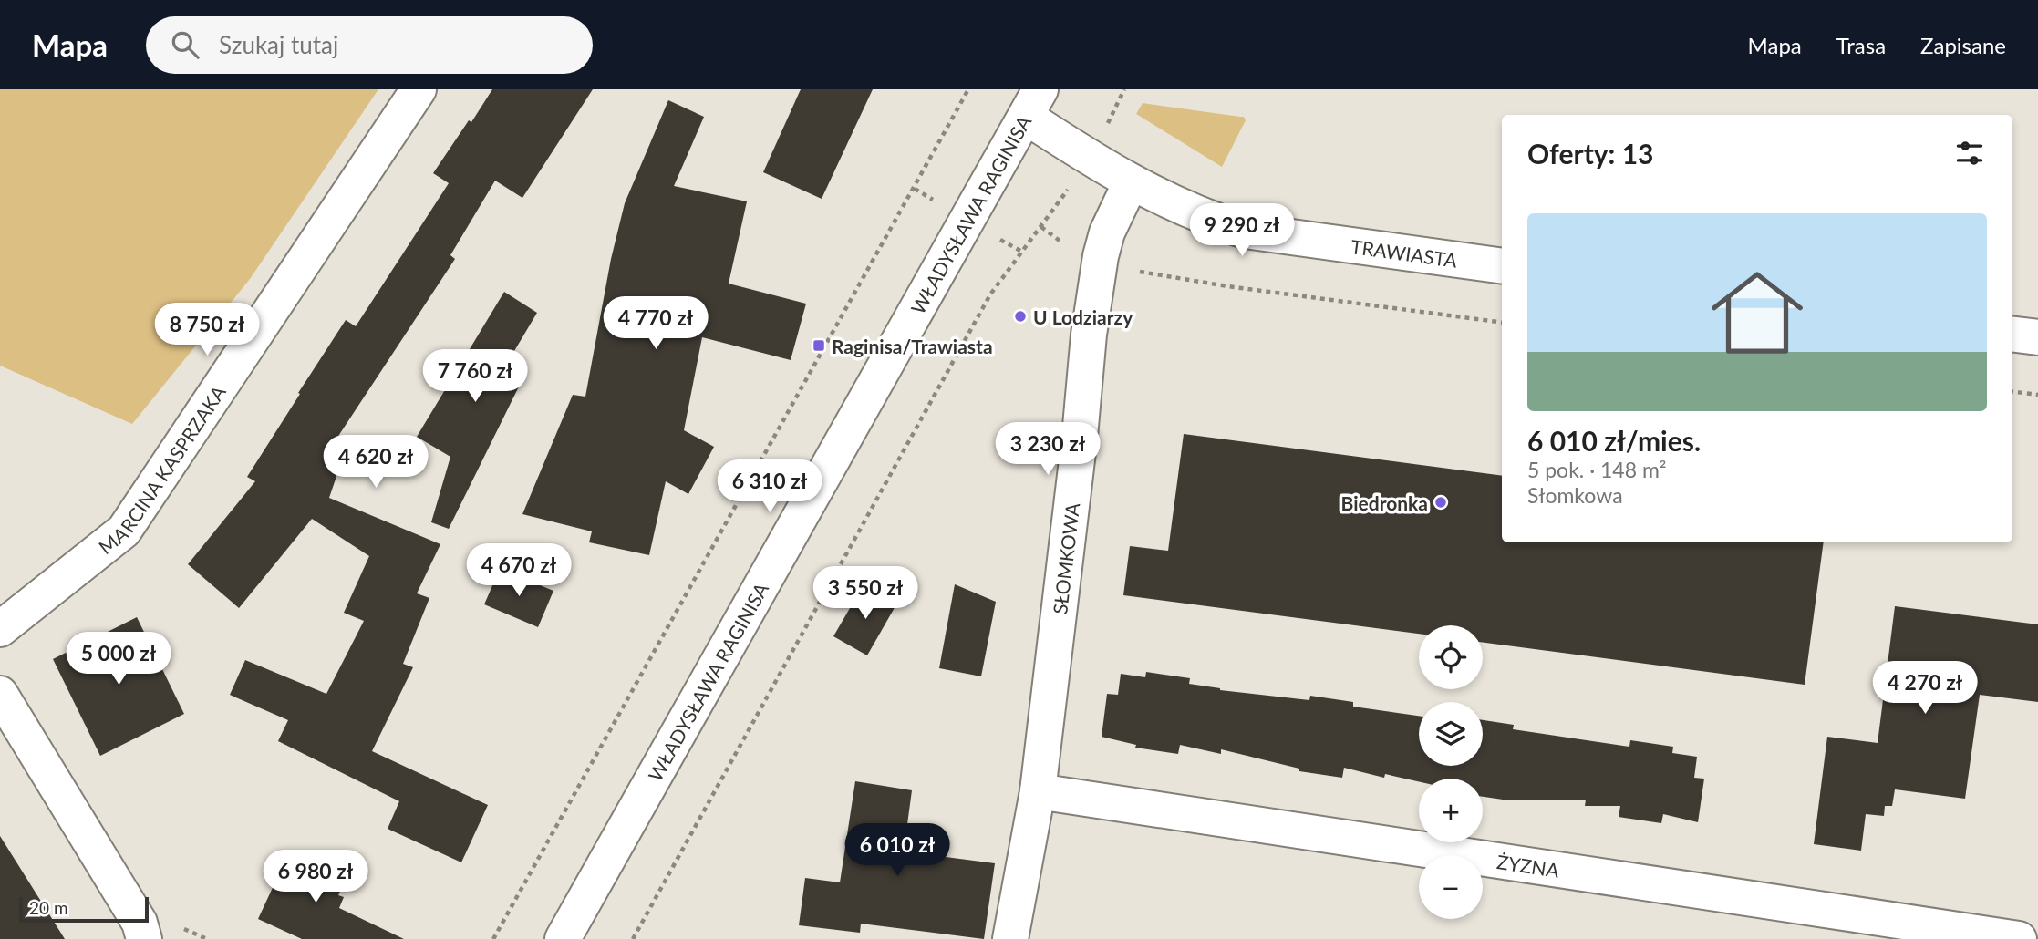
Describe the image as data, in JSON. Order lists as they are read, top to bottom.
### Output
{
  "streets": {
    "street": [
      "WŁADYSŁAWA RAGINISA",
      "TRAWIASTA",
      "MARCINA KASPRZAKA",
      "SŁOMKOWA",
      "ŻYZNA"
    ]
  },
  "crossings": [
    ["WŁADYSŁAWA RAGINISA", "TRAWIASTA"],
    ["TRAWIASTA", "SŁOMKOWA"],
    ["SŁOMKOWA", "ŻYZNA"]
  ],
  "places": {
    "other": ["U Lodziarzy", "Biedronka"],
    "transit": ["Raginisa/Trawiasta"]
  },
  "scale_bar": "20 m",
  "page": {
    "header": "Mapa",
    "search": "Szukaj tutaj",
    "nav": ["Mapa", "Trasa", "Zapisane"],
    "heading": "Oferty: 13",
    "list": [
      {
        "name": "6 010 zł/mies.",
        "note": "5 pok. · 148 m² · Słomkowa"
      }
    ],
    "price": [
      "9 290 zł",
      "4 770 zł",
      "8 750 zł",
      "7 760 zł",
      "3 230 zł",
      "4 620 zł",
      "6 310 zł",
      "4 670 zł",
      "3 550 zł",
      "5 000 zł",
      "4 270 zł",
      "6 010 zł",
      "6 980 zł"
    ],
    "map_buttons": ["+", "−"],
    "scale": "20 m"
  }
}
